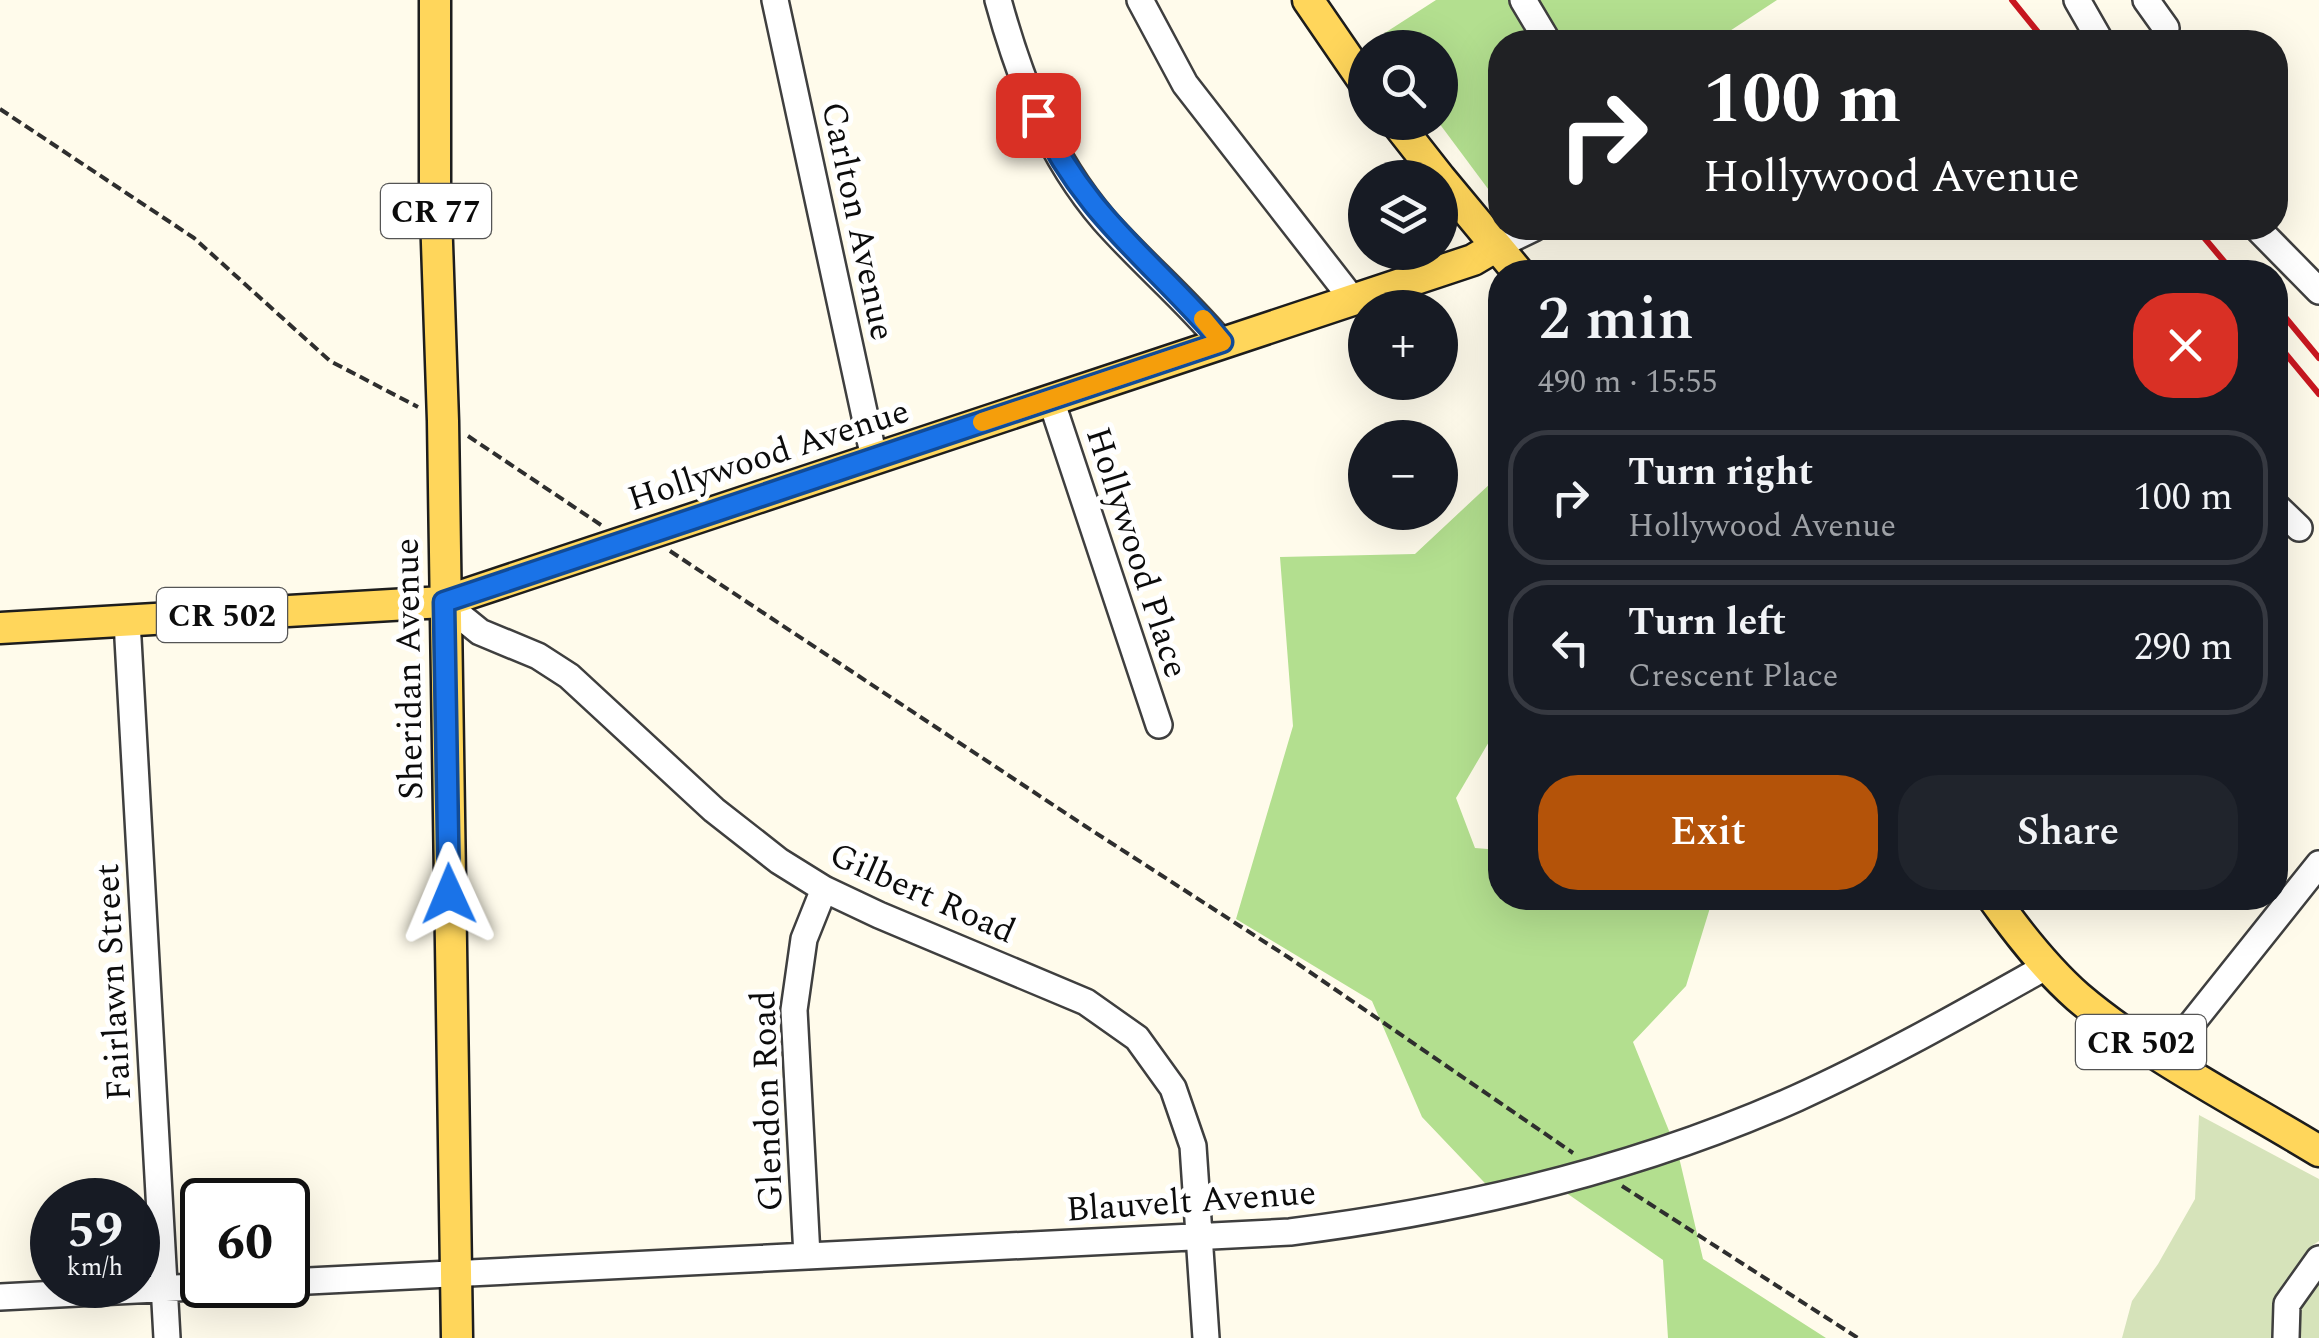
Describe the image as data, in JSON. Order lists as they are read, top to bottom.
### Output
{
  "streets": {
    "main road": [
      "CR 77",
      "Hollywood Avenue",
      "CR 502",
      "Sheridan Avenue"
    ],
    "street": [
      "Carlton Avenue",
      "Hollywood Place",
      "Gilbert Road",
      "Fairlawn Street",
      "Glendon Road",
      "Blauvelt Avenue"
    ]
  },
  "crossings": [
    ["Carlton Avenue", "Hollywood Avenue"],
    ["Hollywood Avenue", "Hollywood Place"],
    ["Hollywood Avenue", "Sheridan Avenue"],
    ["Hollywood Avenue", "Gilbert Road"],
    ["Hollywood Avenue", "Fairlawn Street"],
    ["CR 502", "Blauvelt Avenue"],
    ["Sheridan Avenue", "Gilbert Road"],
    ["Sheridan Avenue", "Blauvelt Avenue"],
    ["Gilbert Road", "Glendon Road"],
    ["Gilbert Road", "Blauvelt Avenue"],
    ["Glendon Road", "Blauvelt Avenue"]
  ],
  "page": {
    "map_buttons": ["+", "−"],
    "turn": ["100 m", "Hollywood Avenue"],
    "heading": ["2 min", "490 m · 15:55"],
    "list": [
      {
        "name": "Turn right",
        "note": "Hollywood Avenue",
        "value": "100 m"
      },
      {
        "name": "Turn left",
        "note": "Crescent Place",
        "value": "290 m"
      }
    ],
    "buttons": ["Exit", "Share"],
    "speed": "59 km/h",
    "limit": "60"
  }
}
